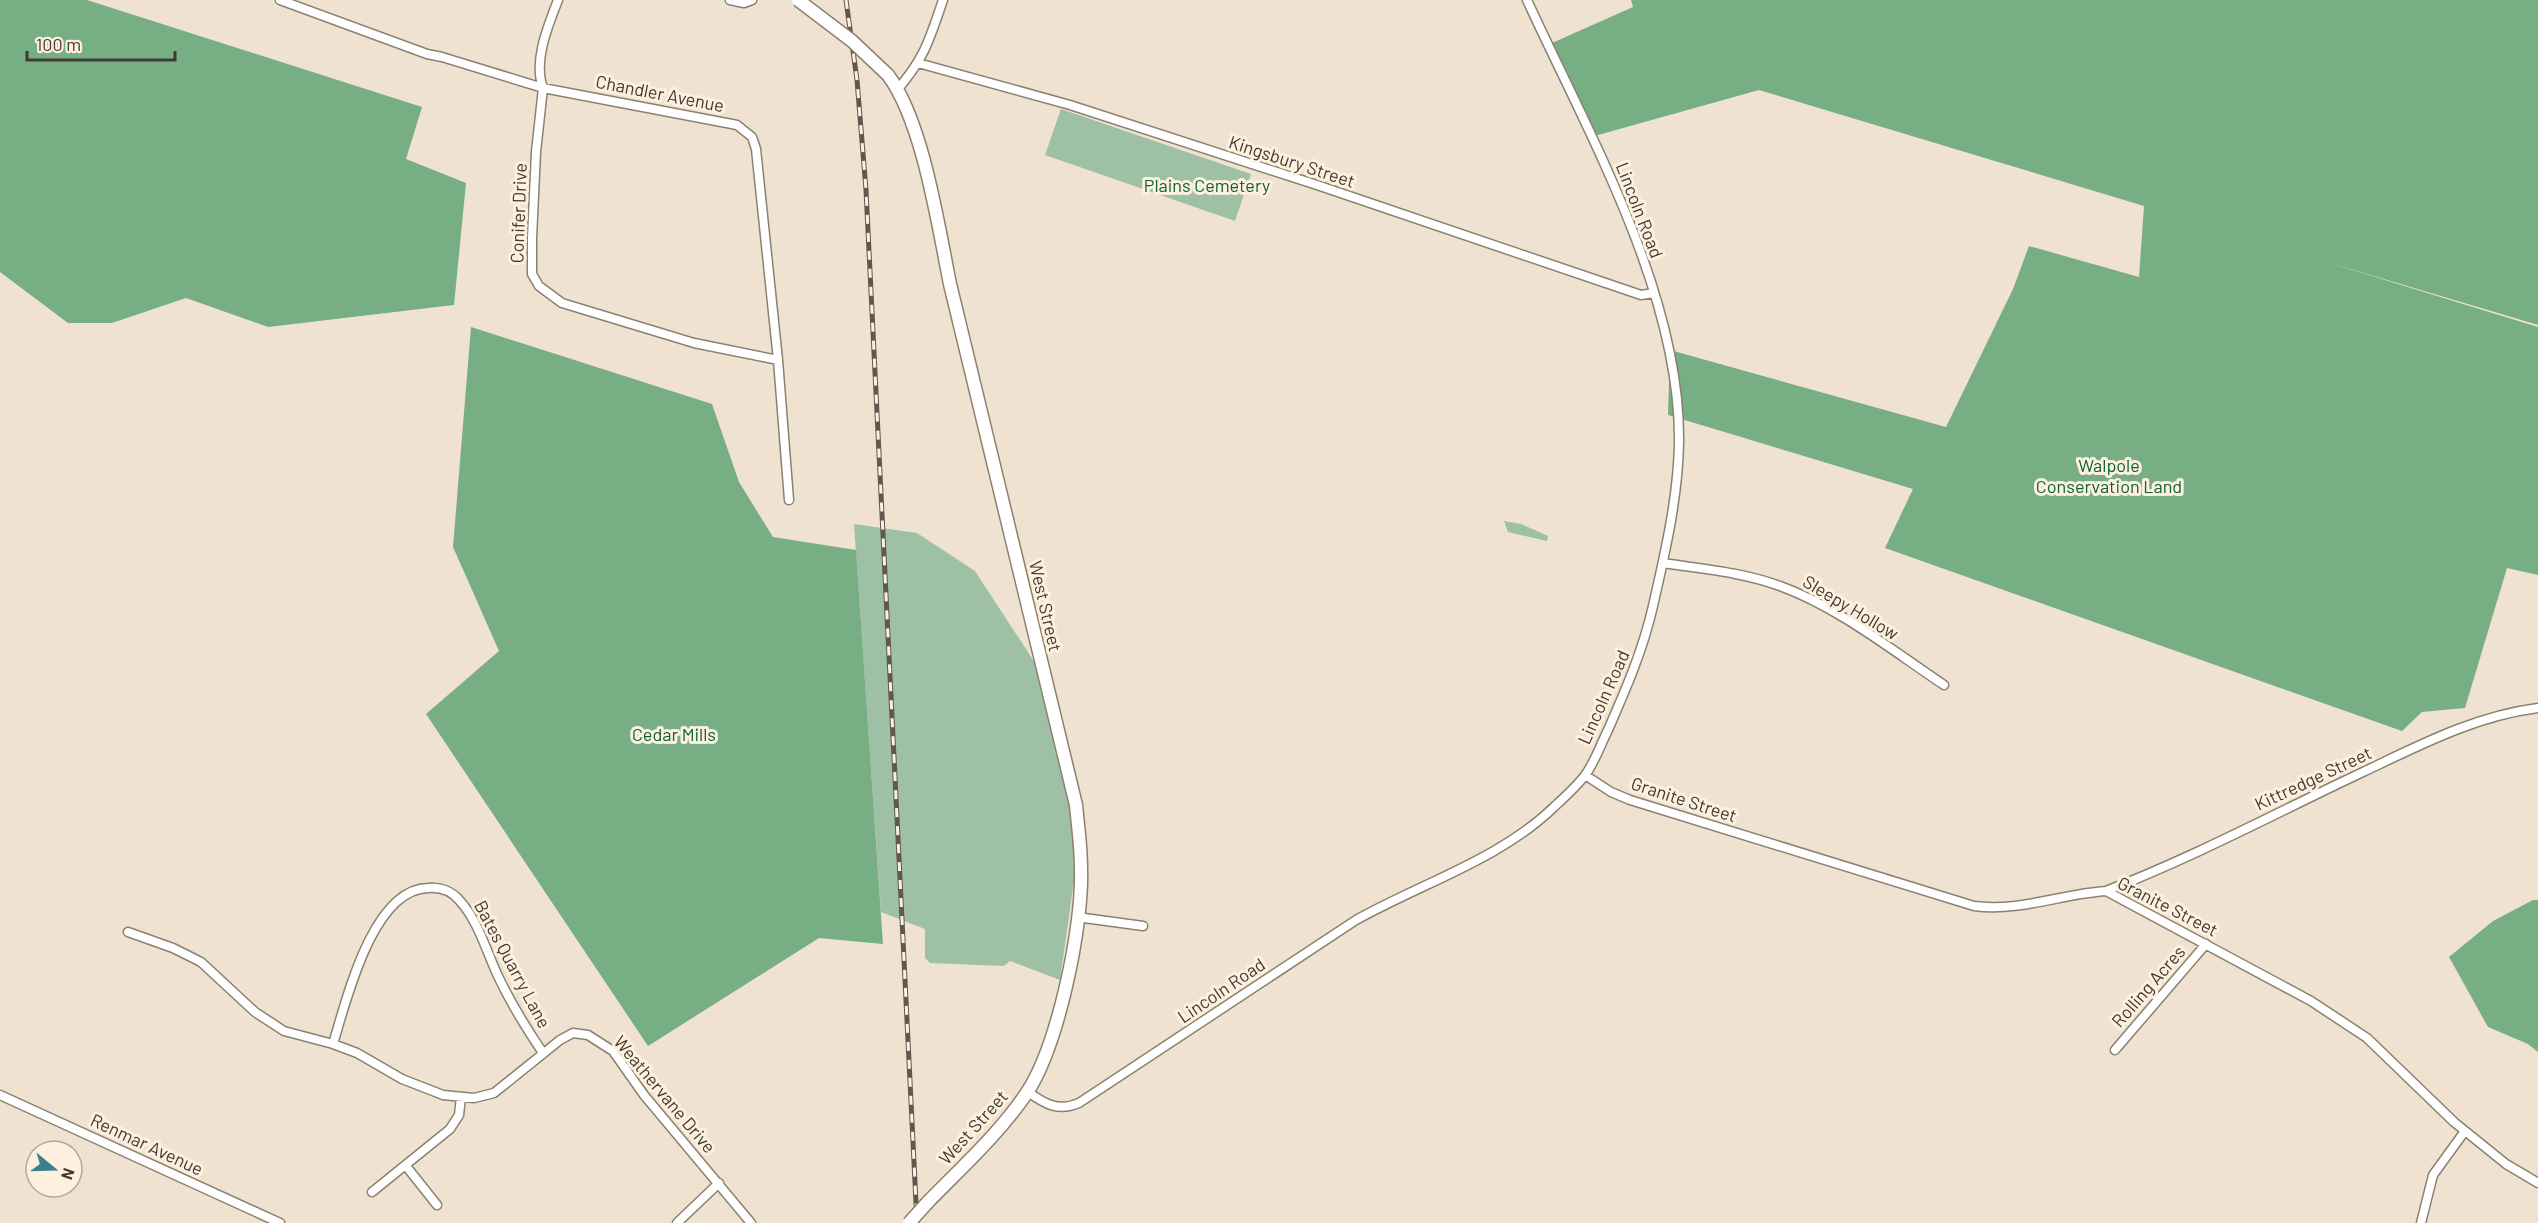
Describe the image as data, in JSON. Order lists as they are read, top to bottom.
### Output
{
  "streets": {
    "main road": ["West Street"],
    "street": [
      "Chandler Avenue",
      "Kingsbury Street",
      "Lincoln Road",
      "Conifer Drive",
      "Sleepy Hollow",
      "Kittredge Street",
      "Granite Street",
      "Bates Quarry Lane",
      "Rolling Acres",
      "Weathervane Drive",
      "Renmar Avenue"
    ]
  },
  "crossings": [
    ["Chandler Avenue", "Conifer Drive"],
    ["Kingsbury Street", "Lincoln Road"],
    ["Lincoln Road", "West Street"],
    ["Lincoln Road", "Sleepy Hollow"],
    ["Lincoln Road", "Granite Street"],
    ["Kittredge Street", "Granite Street"],
    ["Granite Street", "Rolling Acres"],
    ["Bates Quarry Lane", "Weathervane Drive"]
  ],
  "parks": ["Plains Cemetery", "Walpole Conservation Land", "Cedar Mills"],
  "scale_bar": "100 m",
  "north": "right"
}
